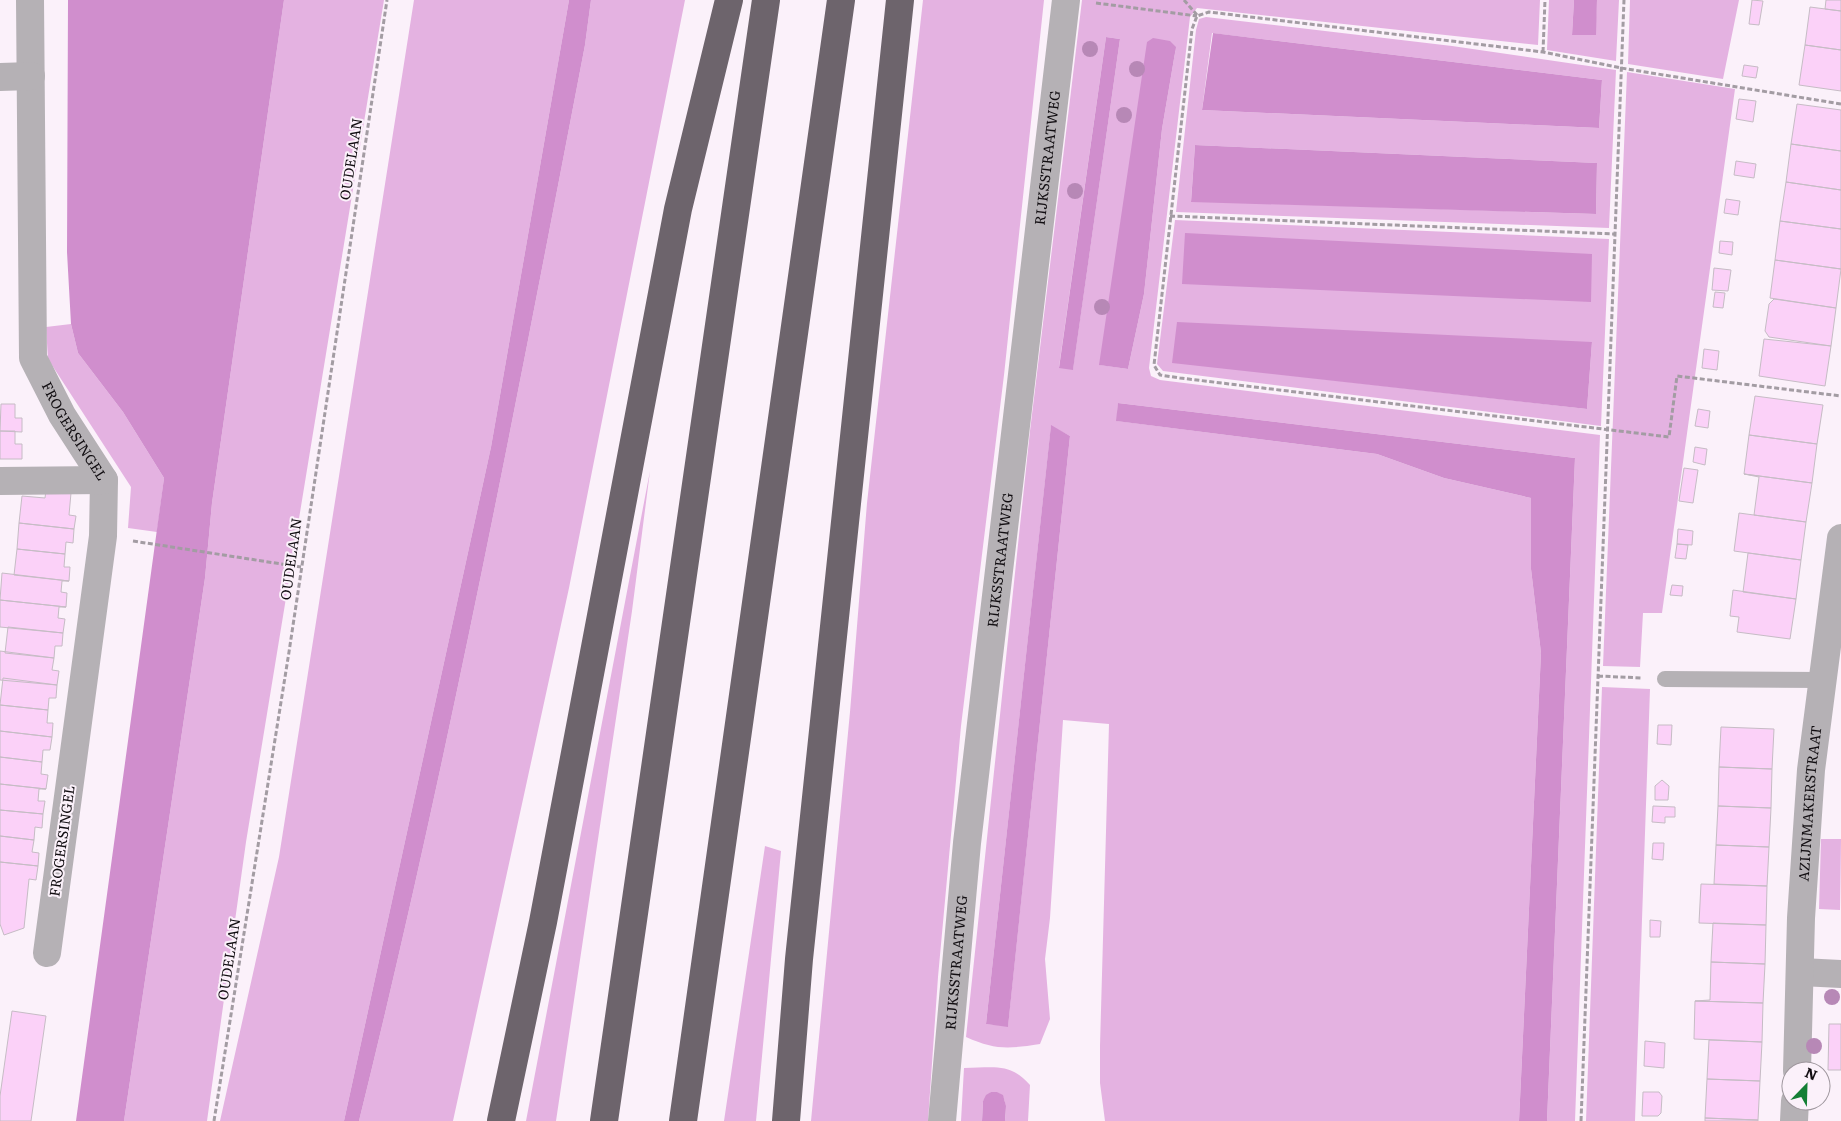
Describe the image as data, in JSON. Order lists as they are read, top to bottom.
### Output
{
  "streets": {
    "street": ["RIJKSSTRAATWEG", "FROGERSINGEL", "AZIJNMAKERSTRAAT"],
    "path": ["OUDELAAN"]
  },
  "north": "top right"
}
